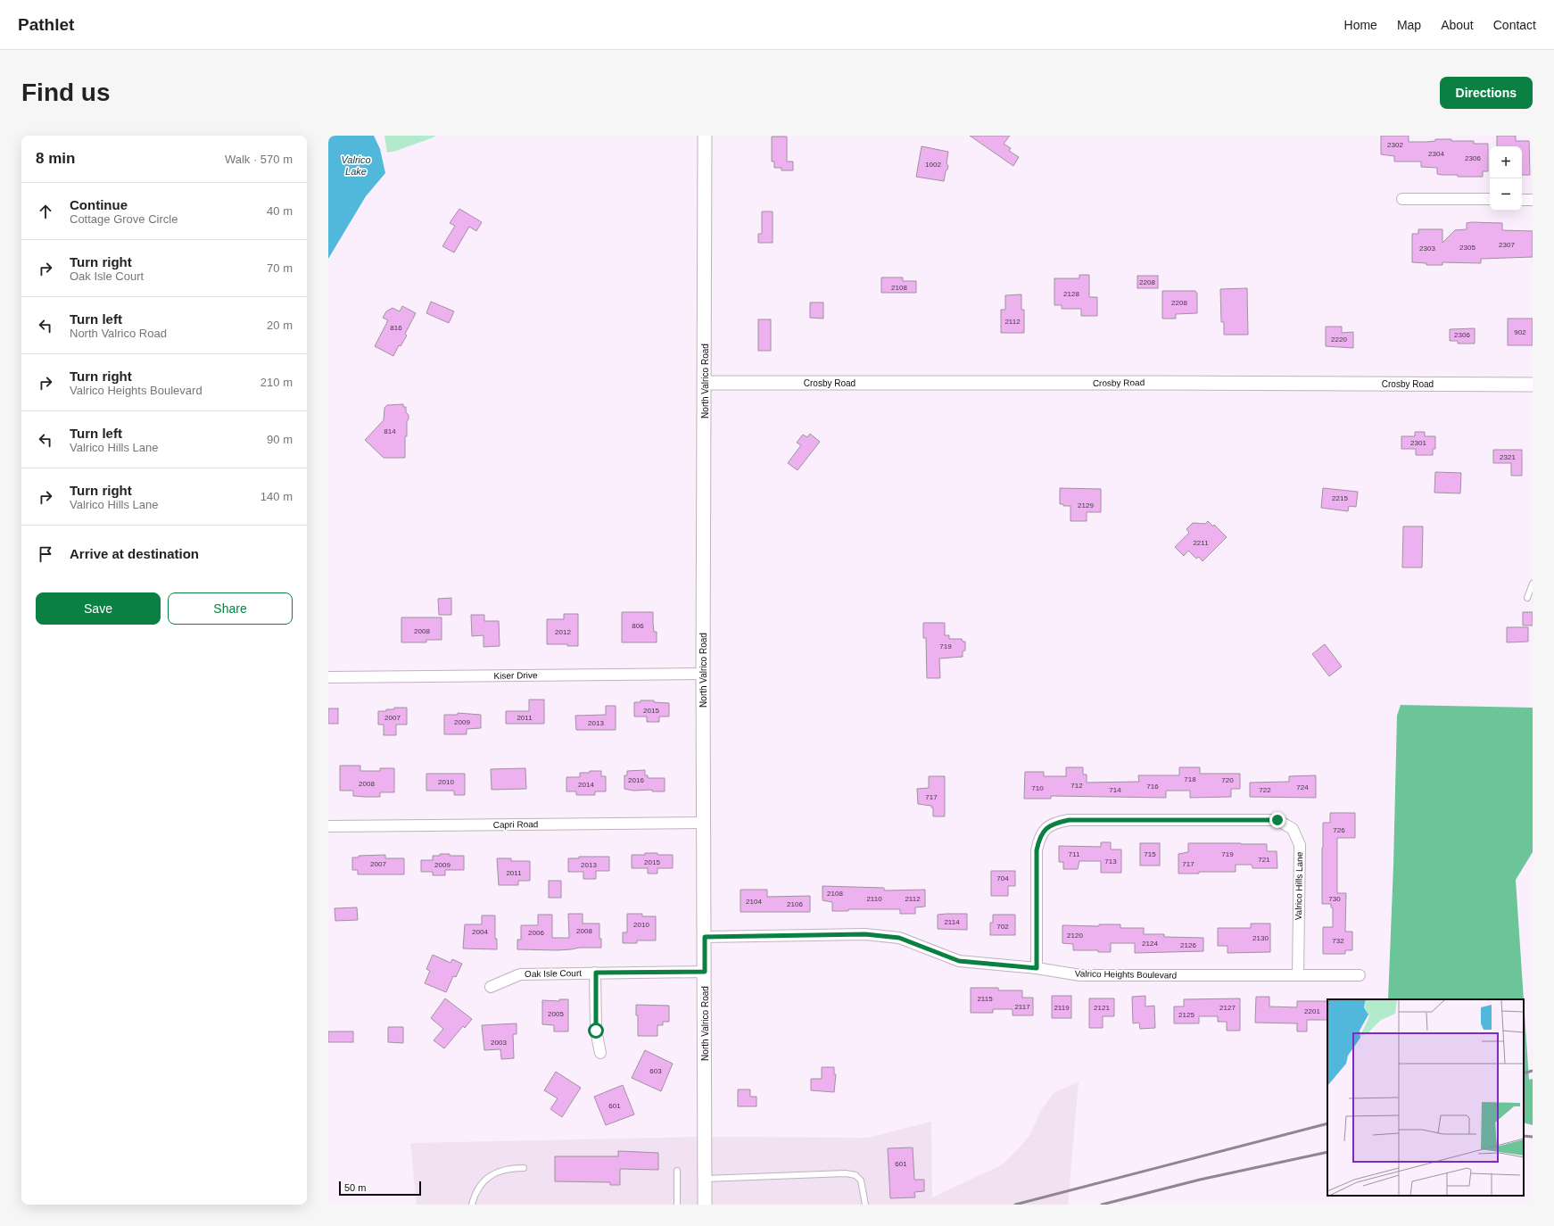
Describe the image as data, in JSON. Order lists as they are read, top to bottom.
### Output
{
  "streets": {
    "street": [
      "North Valrico Road",
      "Crosby Road",
      "Kiser Drive",
      "Capri Road",
      "Valrico Hills Lane",
      "Oak Isle Court",
      "Valrico Heights Boulevard"
    ]
  },
  "crossings": [
    ["North Valrico Road", "Crosby Road"],
    ["North Valrico Road", "Kiser Drive"],
    ["North Valrico Road", "Capri Road"],
    ["North Valrico Road", "Oak Isle Court"],
    ["North Valrico Road", "Valrico Heights Boulevard"],
    ["Valrico Hills Lane", "Valrico Heights Boulevard"]
  ],
  "water": ["Valrico Lake"],
  "house_numbers": [
    "2302",
    "2304",
    "2306",
    "1002",
    "2307",
    "2305",
    "2303",
    "2208",
    "2108",
    "2128",
    "2208",
    "2112",
    "816",
    "902",
    "2306",
    "2220",
    "814",
    "2301",
    "2321",
    "2215",
    "2129",
    "2211",
    "806",
    "2008",
    "2012",
    "719",
    "2015",
    "2007",
    "2011",
    "2009",
    "2013",
    "718",
    "2016",
    "720",
    "2010",
    "2008",
    "2014",
    "712",
    "716",
    "724",
    "710",
    "714",
    "722",
    "717",
    "726",
    "711",
    "715",
    "719",
    "721",
    "713",
    "2015",
    "2007",
    "717",
    "2009",
    "2013",
    "2011",
    "704",
    "2108",
    "2110",
    "2112",
    "730",
    "2104",
    "2106",
    "2114",
    "2010",
    "702",
    "2008",
    "2004",
    "2006",
    "2120",
    "2130",
    "732",
    "2124",
    "2126",
    "2115",
    "2117",
    "2119",
    "2121",
    "2127",
    "2201",
    "2005",
    "2125",
    "2003",
    "603",
    "601",
    "601"
  ],
  "scale_bar": "50 m",
  "page": {
    "header": "Pathlet",
    "nav": [
      "Home",
      "Map",
      "About",
      "Contact"
    ],
    "buttons": [
      "Directions",
      ["Save", "Share"]
    ],
    "title": "Find us",
    "heading": ["8 min", "Walk · 570 m"],
    "map_buttons": ["+", "−"],
    "list": [
      ["Continue", "Cottage Grove Circle", "40 m"],
      ["Turn right", "Oak Isle Court", "70 m"],
      ["Turn left", "North Valrico Road", "20 m"],
      ["Turn right", "Valrico Heights Boulevard", "210 m"],
      ["Turn left", "Valrico Hills Lane", "90 m"],
      ["Turn right", "Valrico Hills Lane", "140 m"],
      "Arrive at destination"
    ],
    "scale": "50 m"
  }
}
